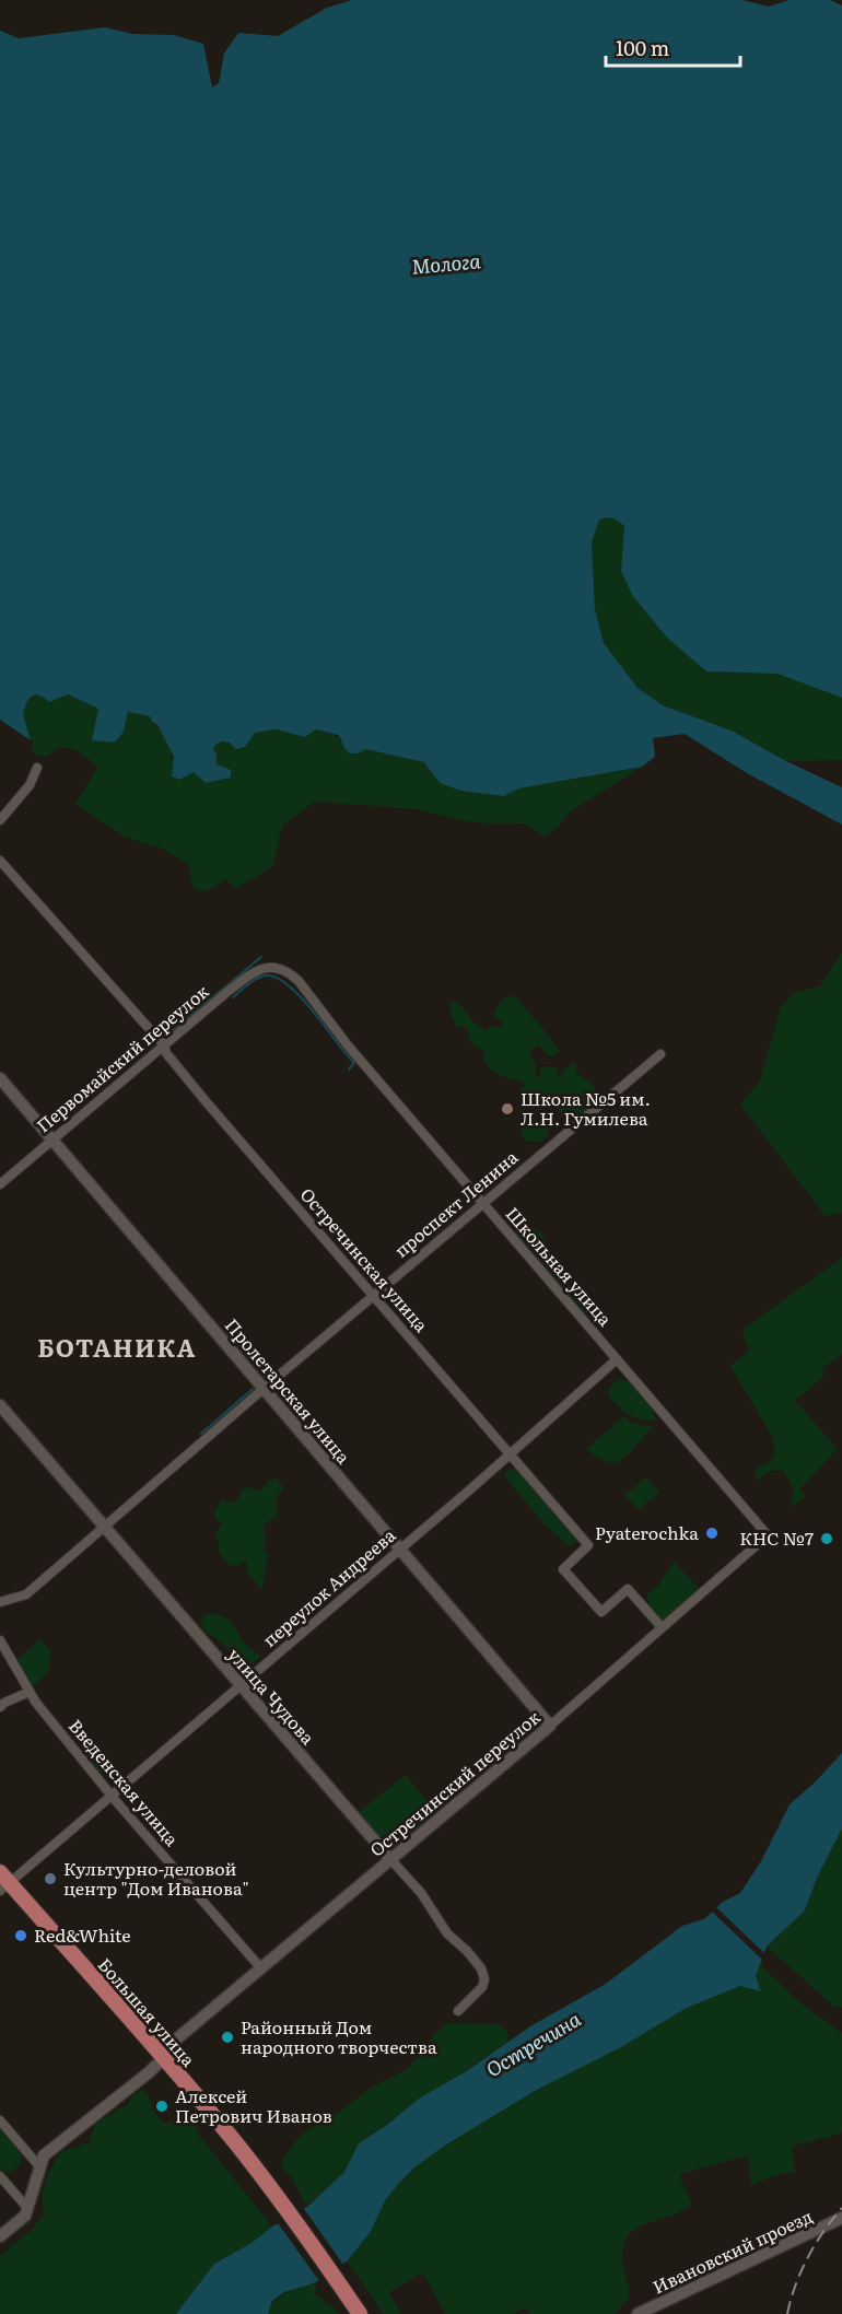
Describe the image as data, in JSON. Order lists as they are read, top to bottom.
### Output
{
  "streets": {
    "main road": ["Большая улица"],
    "street": [
      "Первомайский переулок",
      "проспект Ленина",
      "Остречинская улица",
      "Школьная улица",
      "Пролетарская улица",
      "переулок Андреева",
      "улица Чудова",
      "Введенская улица",
      "Остречинский переулок",
      "Ивановский проезд"
    ]
  },
  "crossings": [
    ["Первомайский переулок", "Остречинская улица"],
    ["Первомайский переулок", "Школьная улица"],
    ["Первомайский переулок", "Пролетарская улица"],
    ["проспект Ленина", "Остречинская улица"],
    ["проспект Ленина", "Школьная улица"],
    ["проспект Ленина", "Пролетарская улица"],
    ["проспект Ленина", "улица Чудова"],
    ["Остречинская улица", "переулок Андреева"],
    ["Остречинская улица", "Остречинский переулок"],
    ["Школьная улица", "переулок Андреева"],
    ["Школьная улица", "Остречинский переулок"],
    ["Пролетарская улица", "переулок Андреева"],
    ["Пролетарская улица", "Остречинский переулок"],
    ["переулок Андреева", "улица Чудова"],
    ["переулок Андреева", "Введенская улица"],
    ["переулок Андреева", "Большая улица"],
    ["улица Чудова", "Остречинский переулок"],
    ["Введенская улица", "Остречинский переулок"],
    ["Остречинский переулок", "Большая улица"]
  ],
  "districts": ["БОТАНИКА"],
  "water": ["Молога", "Остречина"],
  "places": [
    "Школа №5 им. Л.Н. Гумилева",
    "Pyaterochka",
    "КНС №7",
    "Культурно-деловой центр \"Дом Иванова\"",
    "Red&White",
    "Районный Дом народного творчества",
    "Алексей Петрович Иванов"
  ],
  "scale_bar": "100 m"
}
